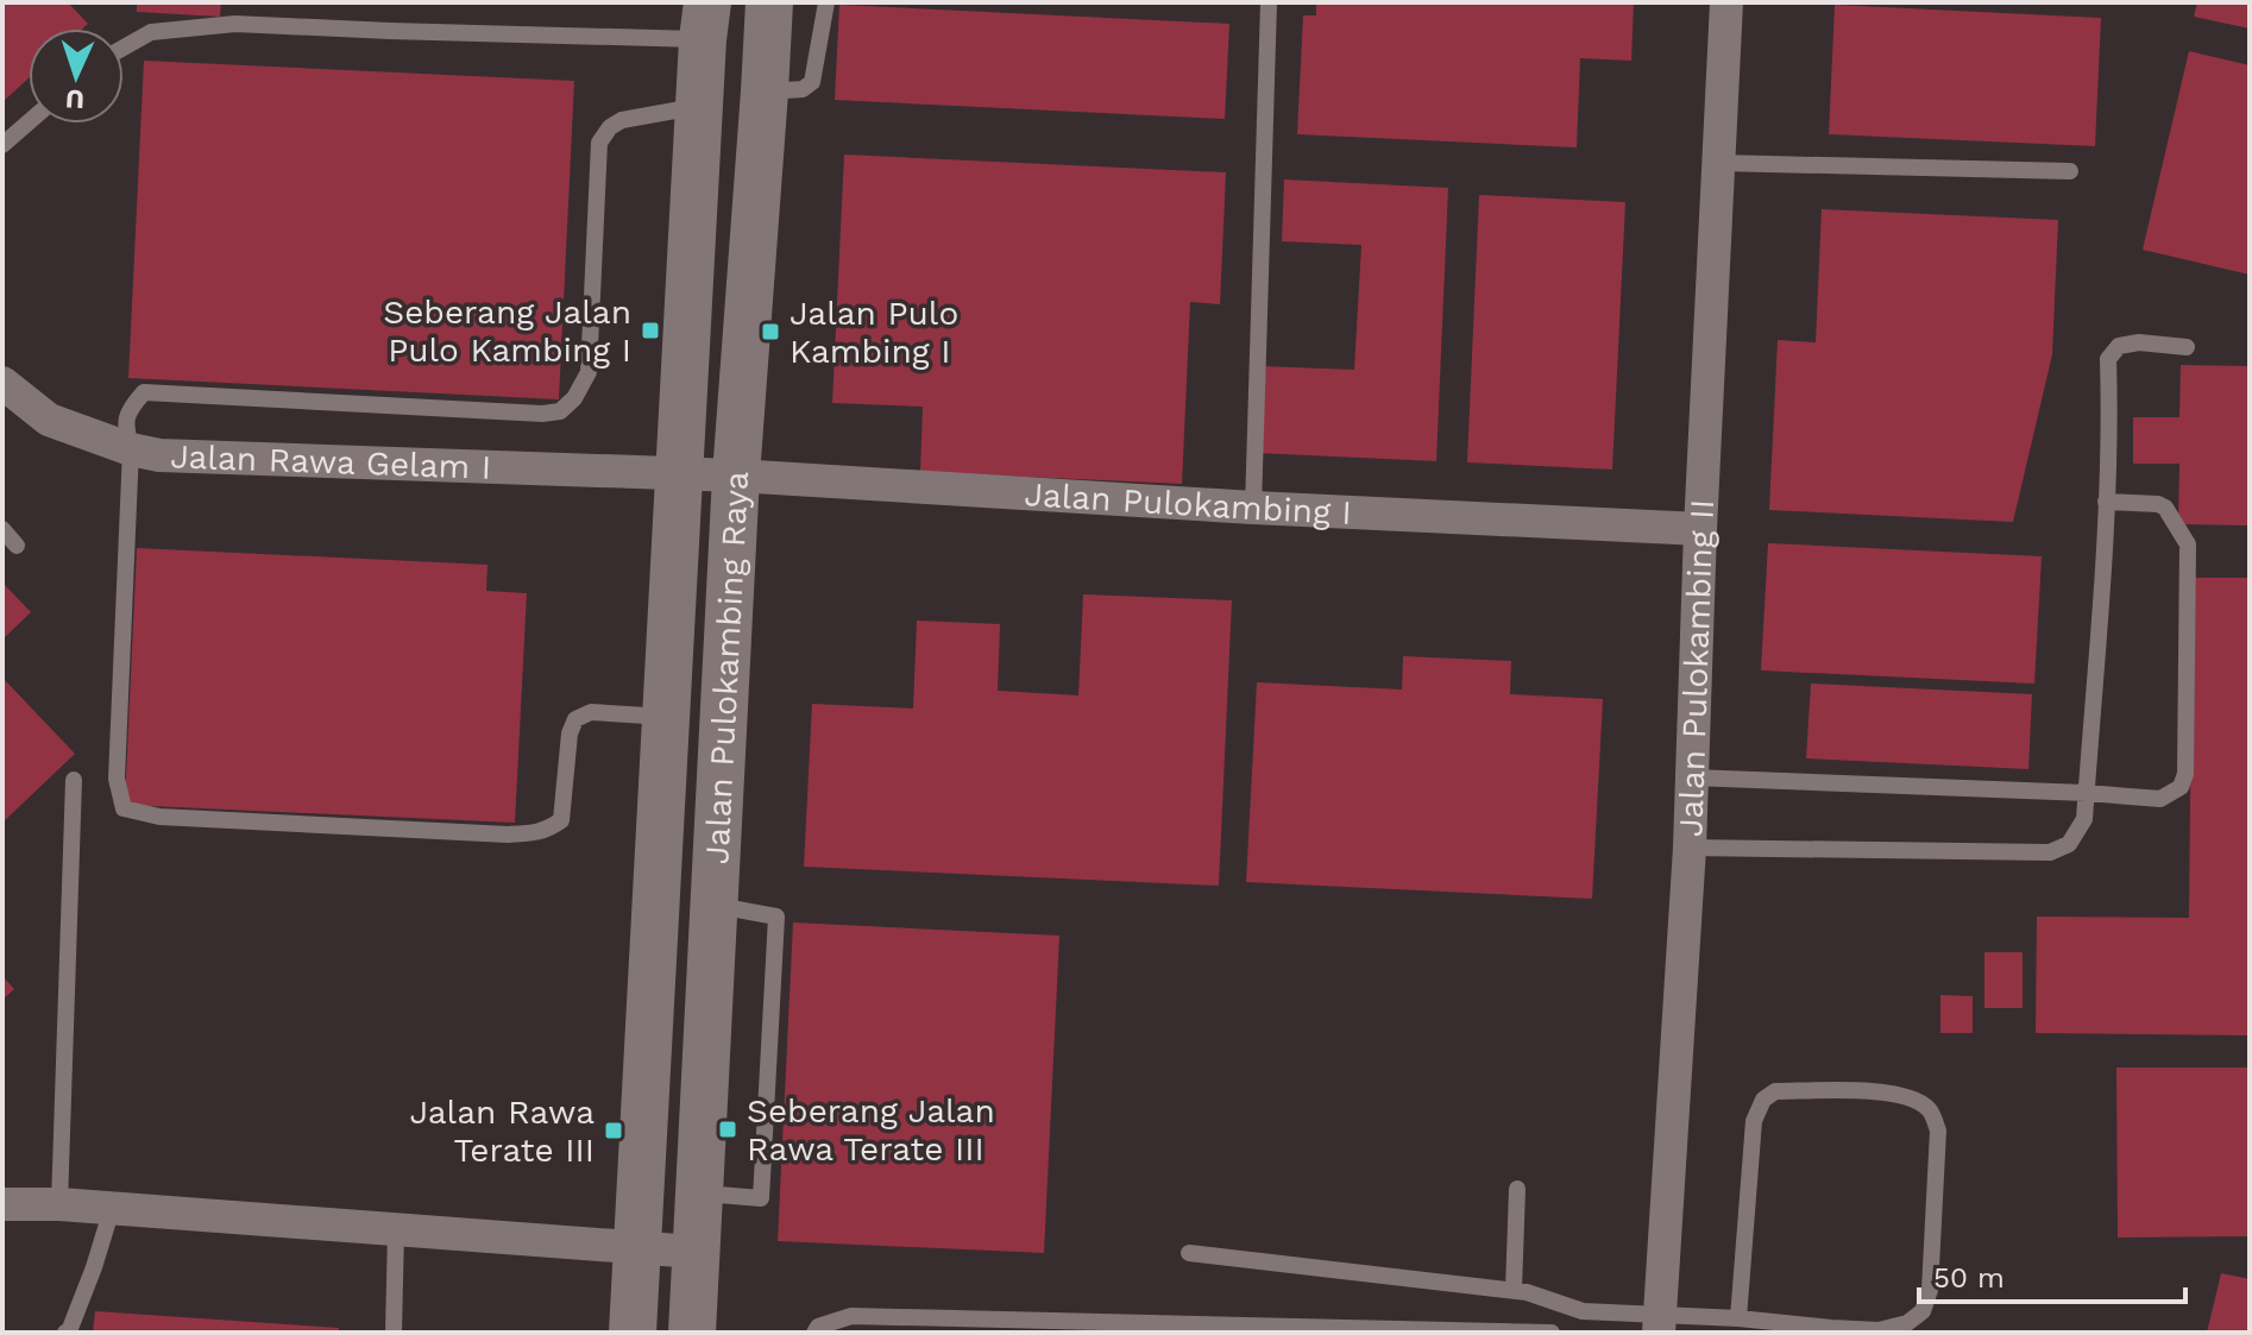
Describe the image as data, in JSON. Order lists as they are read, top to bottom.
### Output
{
  "streets": {
    "street": [
      "Jalan Rawa Gelam I",
      "Jalan Pulokambing I",
      "Jalan Pulokambing Raya",
      "Jalan Pulokambing II"
    ]
  },
  "crossings": [
    ["Jalan Rawa Gelam I", "Jalan Pulokambing I"],
    ["Jalan Rawa Gelam I", "Jalan Pulokambing Raya"],
    ["Jalan Pulokambing I", "Jalan Pulokambing Raya"],
    ["Jalan Pulokambing I", "Jalan Pulokambing II"]
  ],
  "places": {
    "transit": [
      "Seberang Jalan Pulo Kambing I",
      "Jalan Pulo Kambing I",
      "Seberang Jalan Rawa Terate III",
      "Jalan Rawa Terate III"
    ]
  },
  "scale_bar": "50 m",
  "north": "bottom"
}
